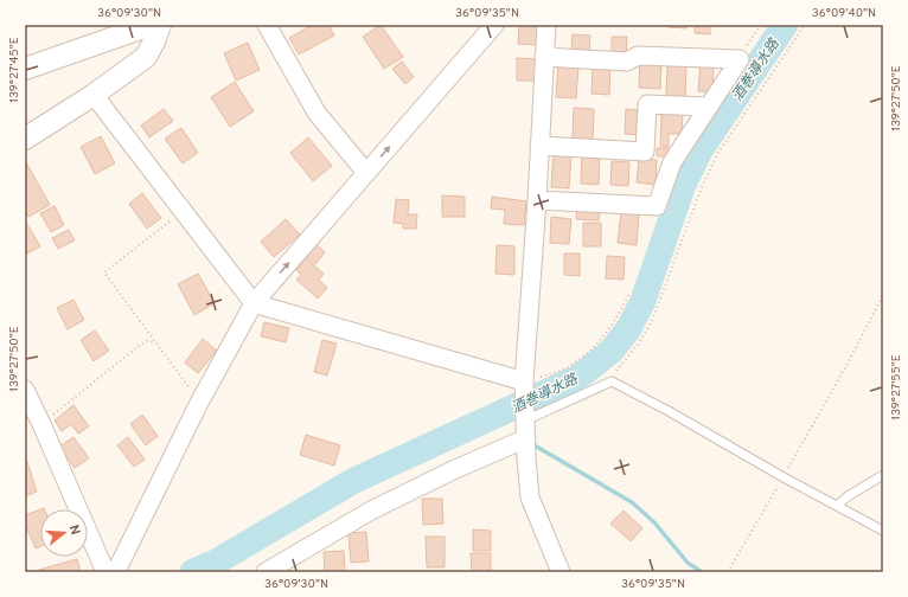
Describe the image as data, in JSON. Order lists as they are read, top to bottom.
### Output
{
  "water": ["酒巻導水路"],
  "north": "right",
  "coordinates": [
    "36°09'30\"N",
    "36°09'35\"N",
    "36°09'40\"N",
    "139°27'45\"E",
    "139°27'50\"E",
    "139°27'55\"E"
  ]
}
